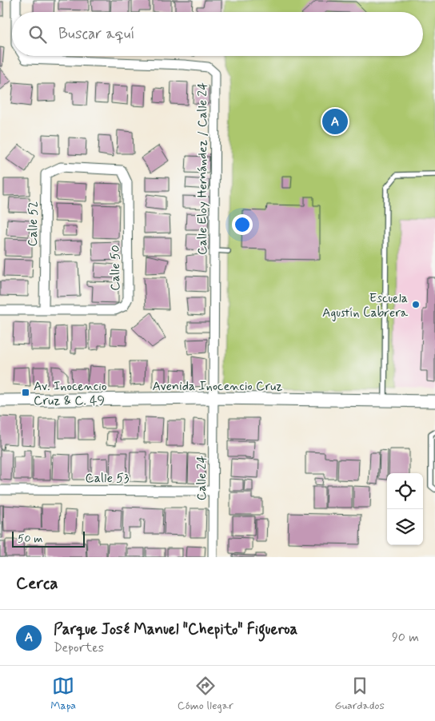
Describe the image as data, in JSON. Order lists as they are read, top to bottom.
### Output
{
  "streets": {
    "street": [
      "Calle Eloy Hernández / Calle 24",
      "Calle 52",
      "Calle 50",
      "Avenida Inocencio Cruz",
      "Calle 53",
      "Calle 24"
    ]
  },
  "crossings": [
    ["Calle Eloy Hernández / Calle 24", "Avenida Inocencio Cruz"],
    ["Calle Eloy Hernández / Calle 24", "Calle 24"],
    ["Calle 52", "Calle 50"],
    ["Avenida Inocencio Cruz", "Calle 24"],
    ["Calle 53", "Calle 24"]
  ],
  "places": {
    "other": ["Escuela Agustín Cabrera"],
    "transit": ["Av. Inocencio Cruz & C. 49"]
  },
  "scale_bar": "50 m",
  "page": {
    "search": "Buscar aquí",
    "pins": "A",
    "scale": "50 m",
    "heading": "Cerca",
    "list": [
      {
        "mark": "A",
        "name": "Parque José Manuel \"Chepito\" Figueroa",
        "note": "Deportes",
        "value": "90 m"
      }
    ],
    "nav": ["Mapa", "Cómo llegar", "Guardados"]
  }
}
